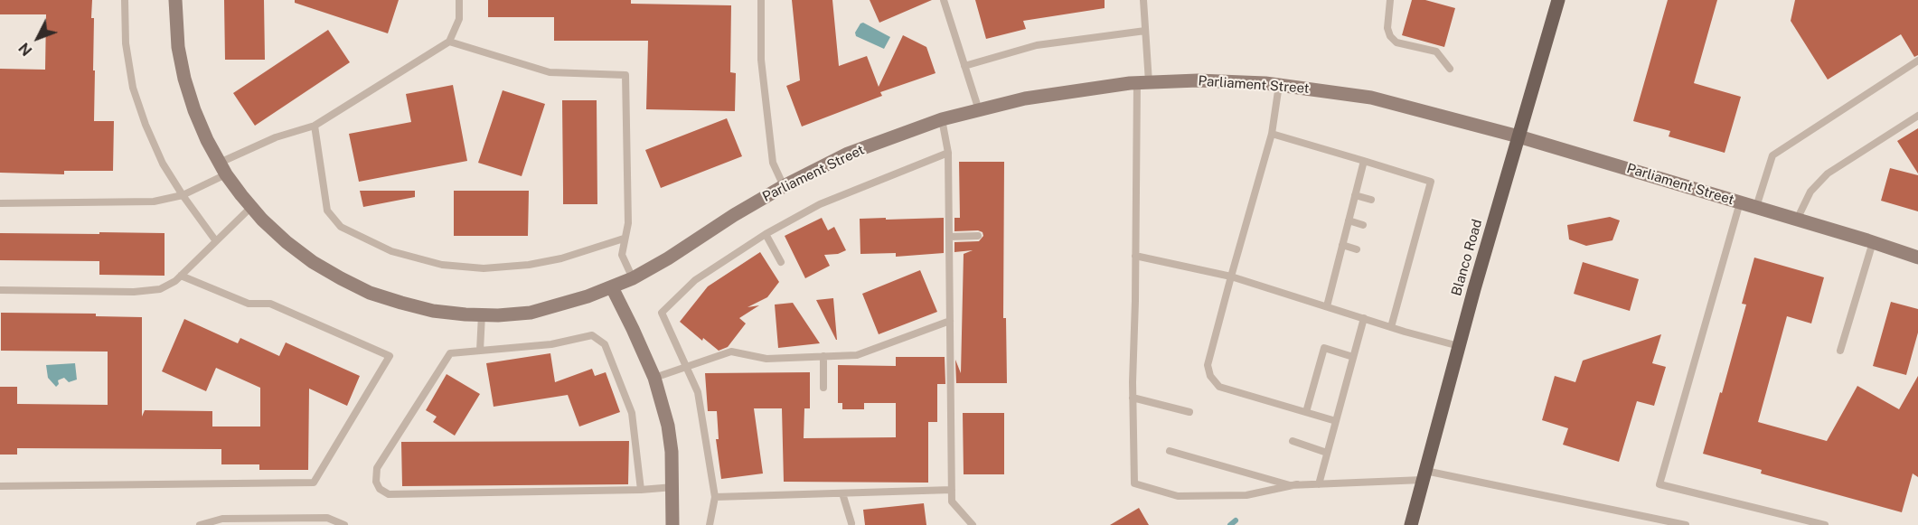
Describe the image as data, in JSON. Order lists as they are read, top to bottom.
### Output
{
  "streets": {
    "main road": ["Blanco Road"],
    "street": ["Parliament Street"]
  },
  "crossings": [
    ["Parliament Street", "Blanco Road"]
  ],
  "north": "bottom left"
}
